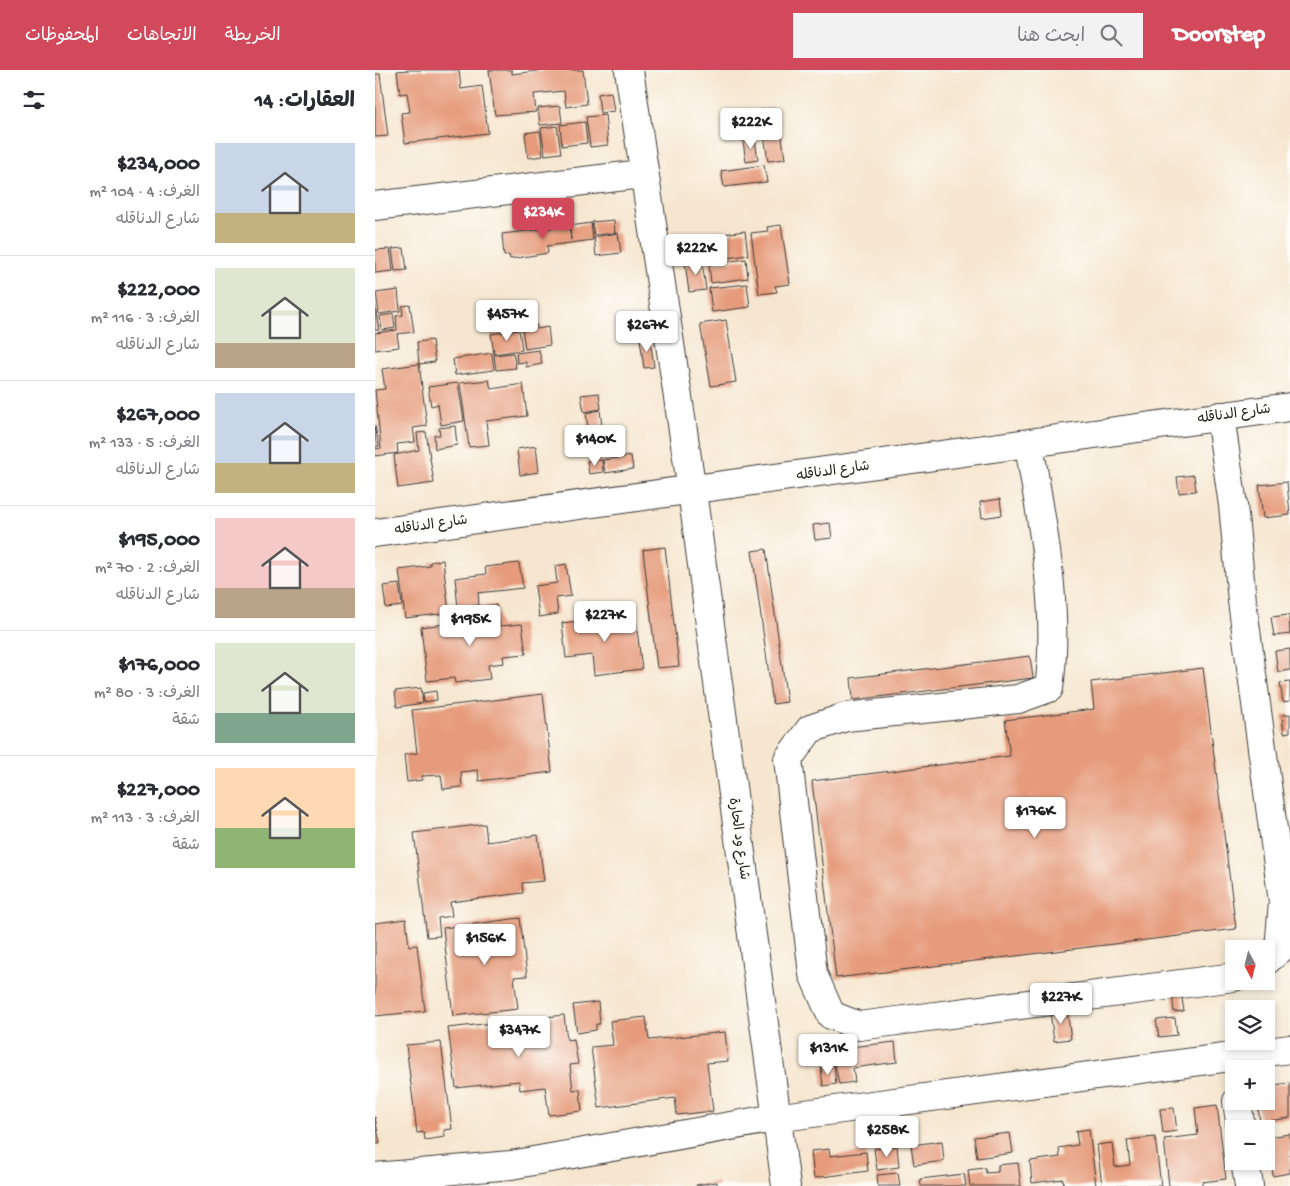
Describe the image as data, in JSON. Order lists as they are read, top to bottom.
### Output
{
  "streets": {
    "street": ["شارع الدناقله", "شارع ود الحارة"]
  },
  "crossings": [
    ["شارع الدناقله", "شارع ود الحارة"]
  ],
  "north": "bottom",
  "page": {
    "header": "Doorstep",
    "search": "ابحث هنا",
    "nav": ["الخريطة", "الاتجاهات", "المحفوظات"],
    "heading": "العقارات: 14",
    "price": [
      "$222K",
      "$234K",
      "$222K",
      "$457K",
      "$267K",
      "$140K",
      "$227K",
      "$195K",
      "$176K",
      "$156K",
      "$227K",
      "$347K",
      "$131K",
      "$258K"
    ],
    "list": [
      {
        "name": "$234,000",
        "note": "الغرف: 4 · 104 m² · شارع الدناقله"
      },
      {
        "name": "$222,000",
        "note": "الغرف: 3 · 116 m² · شارع الدناقله"
      },
      {
        "name": "$267,000",
        "note": "الغرف: 5 · 133 m² · شارع الدناقله"
      },
      {
        "name": "$195,000",
        "note": "الغرف: 2 · 70 m² · شارع الدناقله"
      },
      {
        "name": "$176,000",
        "note": "الغرف: 3 · 80 m² · شقة"
      },
      {
        "name": "$227,000",
        "note": "الغرف: 3 · 113 m² · شقة"
      }
    ],
    "map_buttons": ["+", "−"]
  }
}
